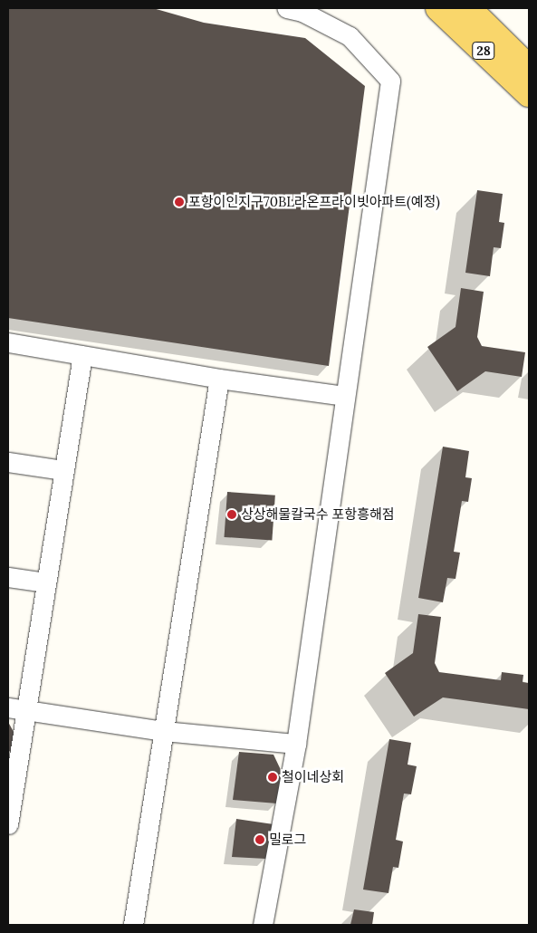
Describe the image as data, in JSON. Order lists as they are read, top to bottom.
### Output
{
  "streets": {
    "main road": ["28"]
  },
  "places": [
    "포항이인지구70BL라온프라이빗아파트(예정)",
    "상상해물칼국수 포항흥해점",
    "철이네상회",
    "밀로그"
  ]
}
